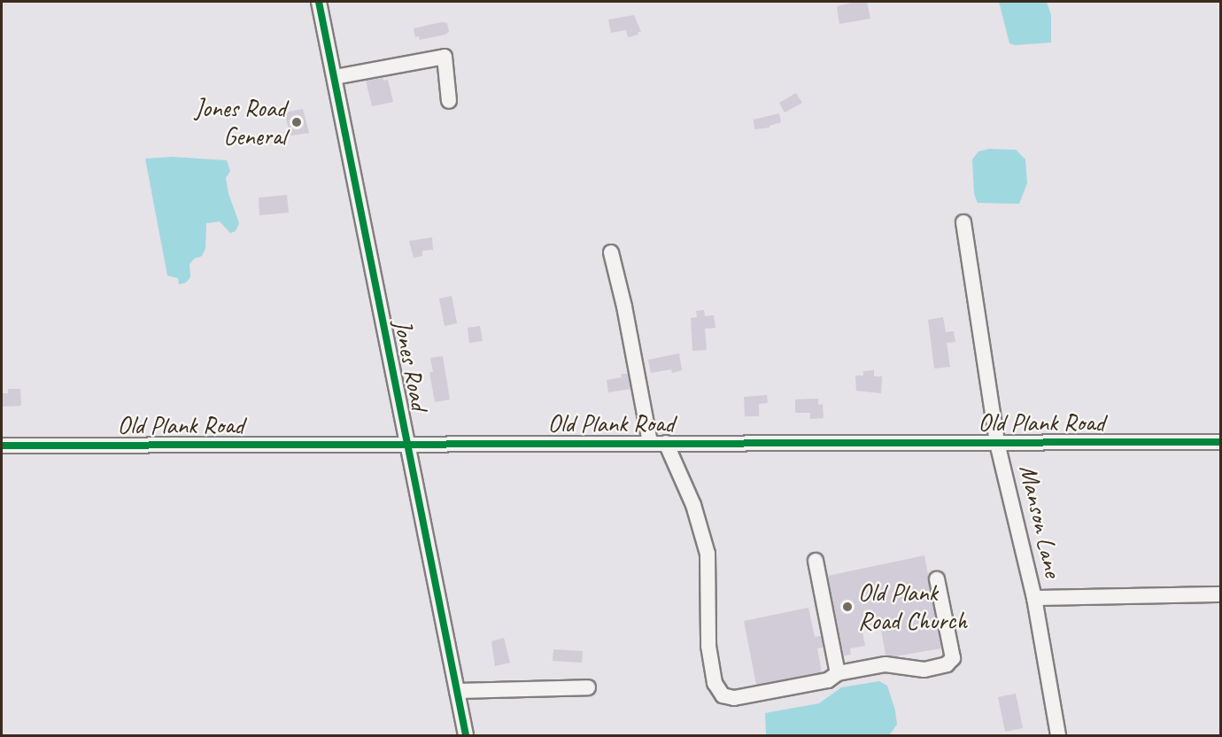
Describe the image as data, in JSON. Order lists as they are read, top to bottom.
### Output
{
  "streets": {
    "street": ["Jones Road", "Old Plank Road", "Manson Lane"]
  },
  "crossings": [
    ["Jones Road", "Old Plank Road"],
    ["Old Plank Road", "Manson Lane"]
  ],
  "places": ["Jones Road General", "Old Plank Road Church"]
}
